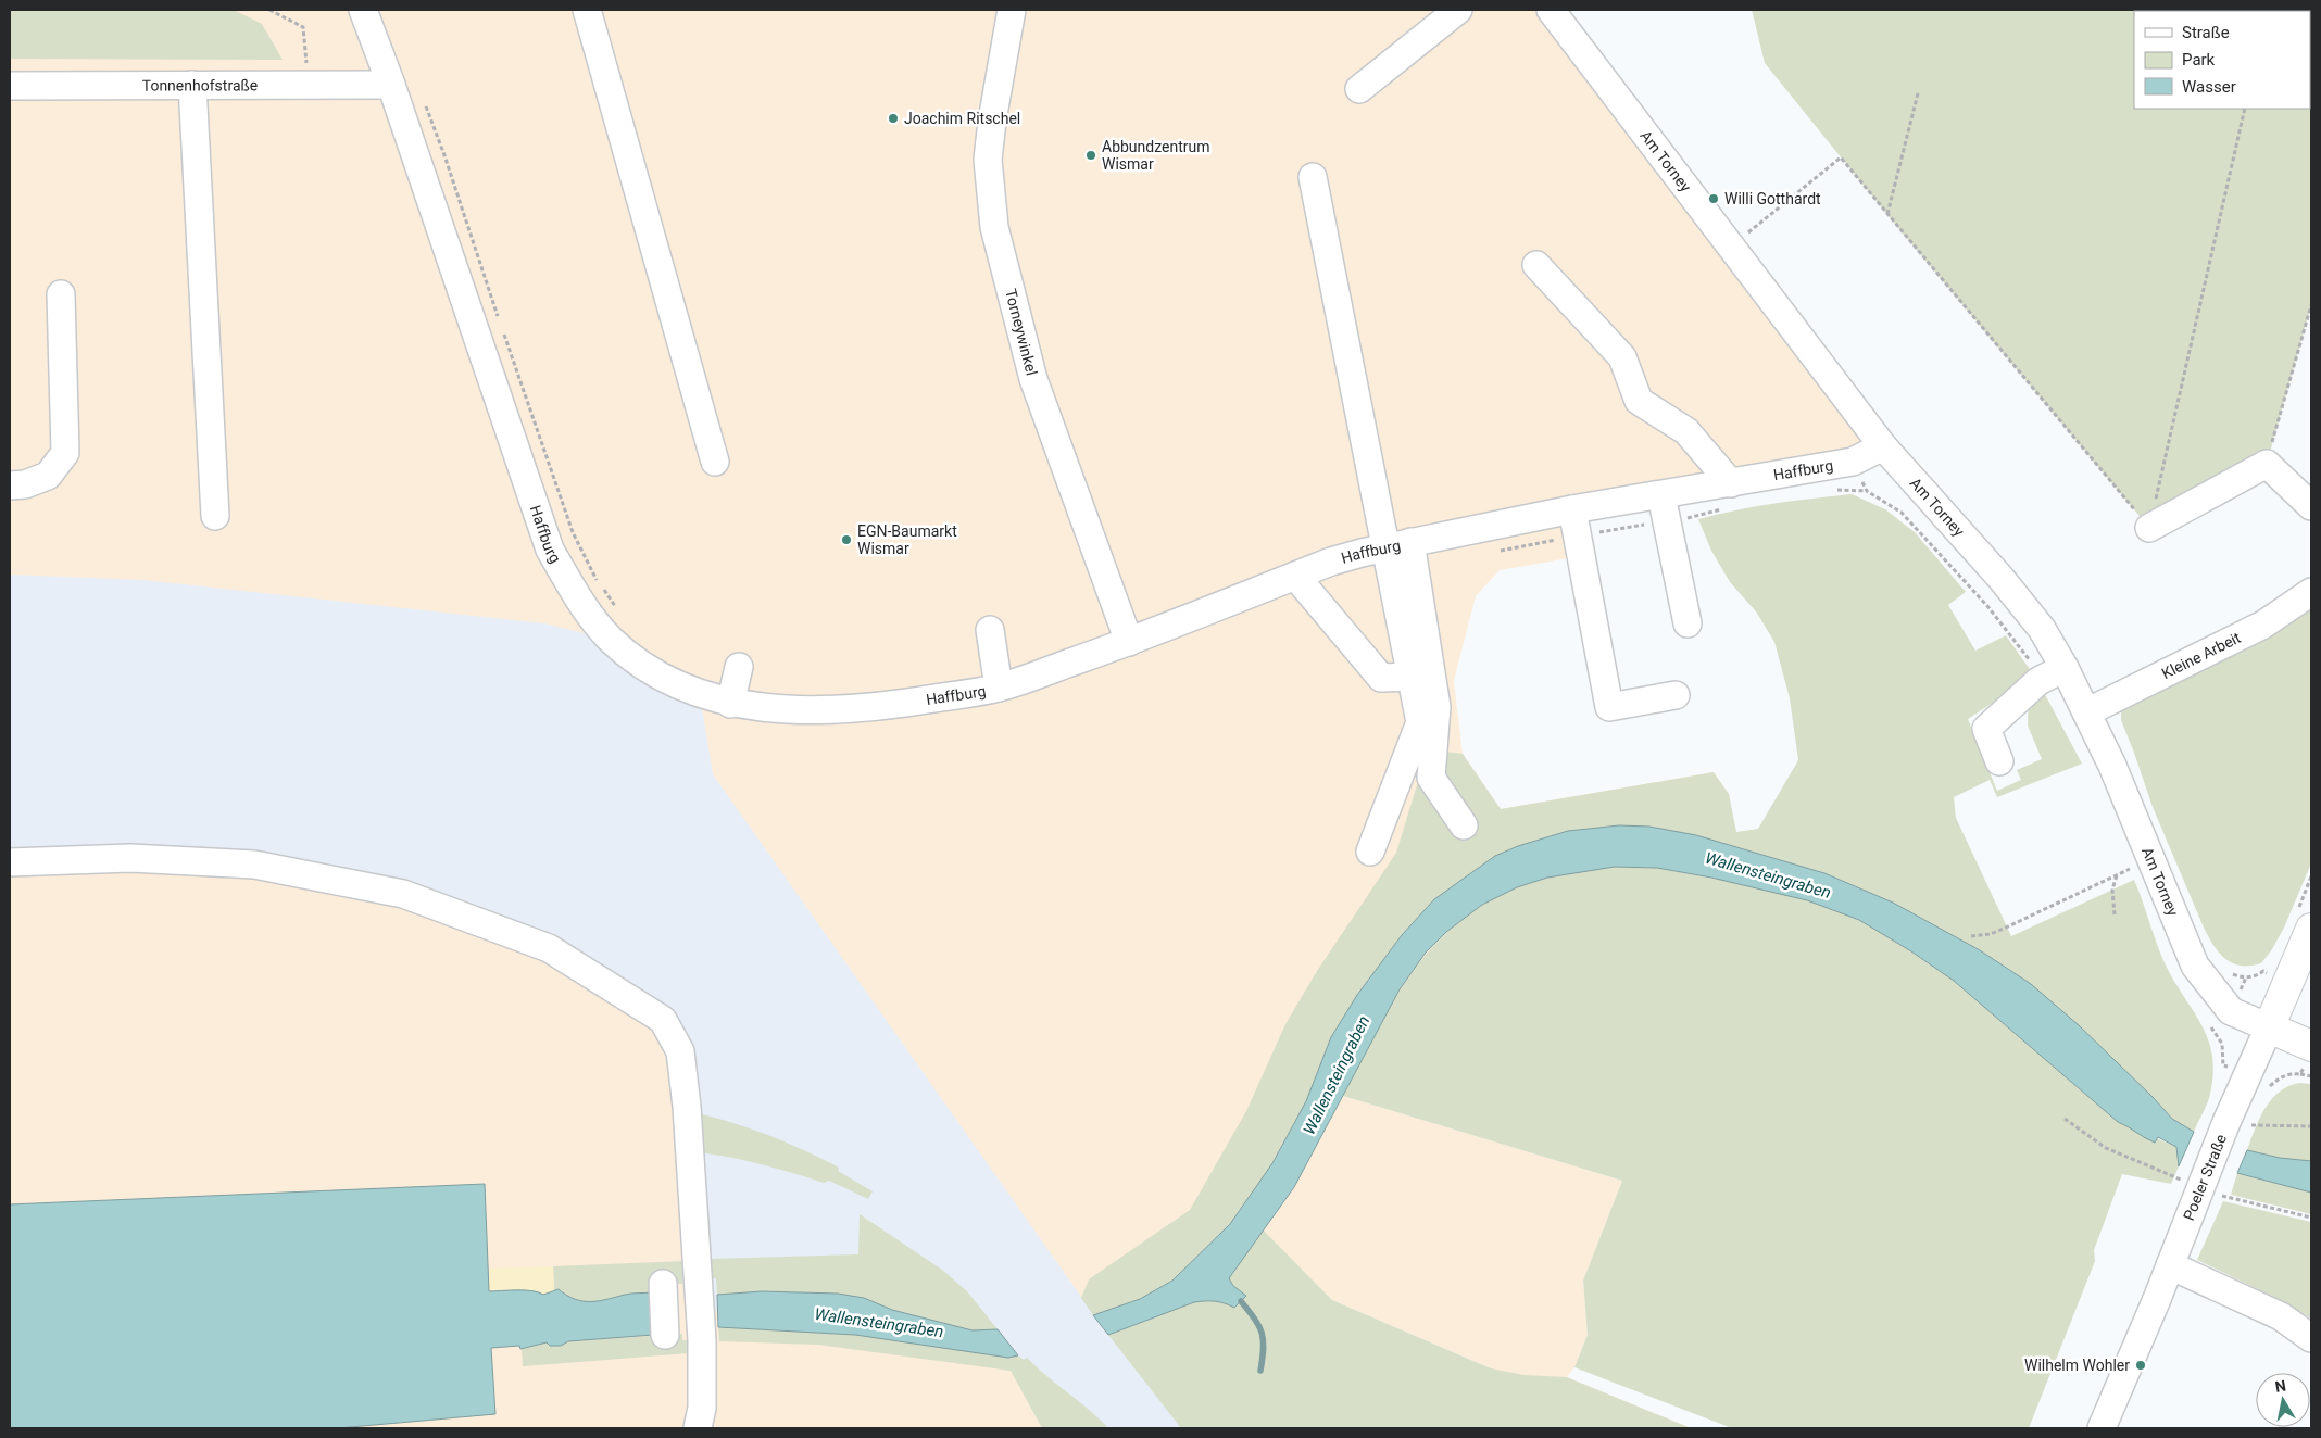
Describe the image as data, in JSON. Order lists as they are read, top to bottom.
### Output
{
  "streets": {
    "main road": ["Poeler Straße"],
    "street": [
      "Tonnenhofstraße",
      "Am Torney",
      "Torneywinkel",
      "Haffburg",
      "Kleine Arbeit"
    ]
  },
  "crossings": [
    ["Tonnenhofstraße", "Haffburg"],
    ["Am Torney", "Haffburg"],
    ["Am Torney", "Kleine Arbeit"],
    ["Am Torney", "Poeler Straße"],
    ["Torneywinkel", "Haffburg"]
  ],
  "water": ["Wallensteingraben"],
  "places": [
    "Joachim Ritschel",
    "Abbundzentrum Wismar",
    "Willi Gotthardt",
    "EGN-Baumarkt Wismar",
    "Wilhelm Wohler"
  ],
  "legend": ["Straße", "Park", "Wasser"],
  "north": "top"
}
